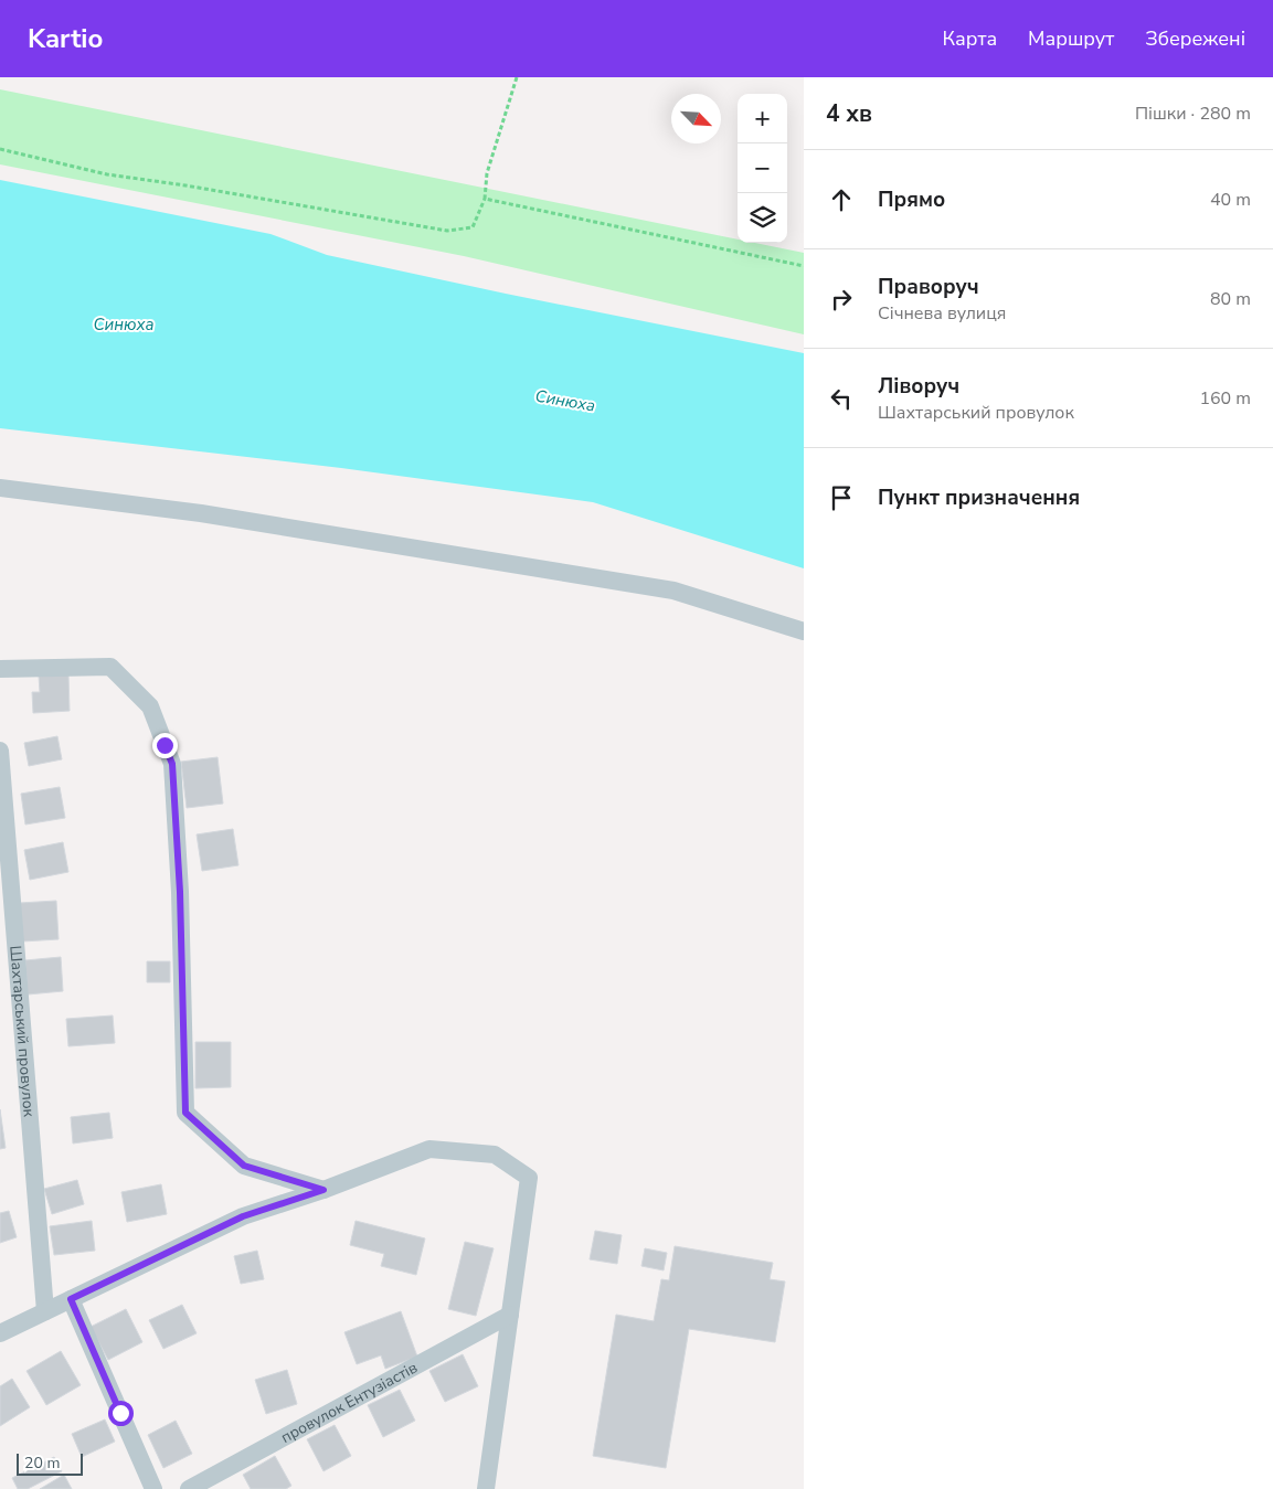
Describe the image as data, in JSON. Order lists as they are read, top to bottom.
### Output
{
  "streets": {
    "street": ["Шахтарський провулок", "провулок Ентузіастів"]
  },
  "water": ["Синюха"],
  "scale_bar": "20 m",
  "north": "bottom right",
  "page": {
    "header": "Kartio",
    "nav": ["Карта", "Маршрут", "Збережені"],
    "heading": ["4 хв", "Пішки · 280 m"],
    "map_buttons": ["+", "−"],
    "list": [
      ["Прямо", "40 m"],
      ["Праворуч", "Січнева вулиця", "80 m"],
      ["Ліворуч", "Шахтарський провулок", "160 m"],
      "Пункт призначення"
    ],
    "scale": "20 m"
  }
}
